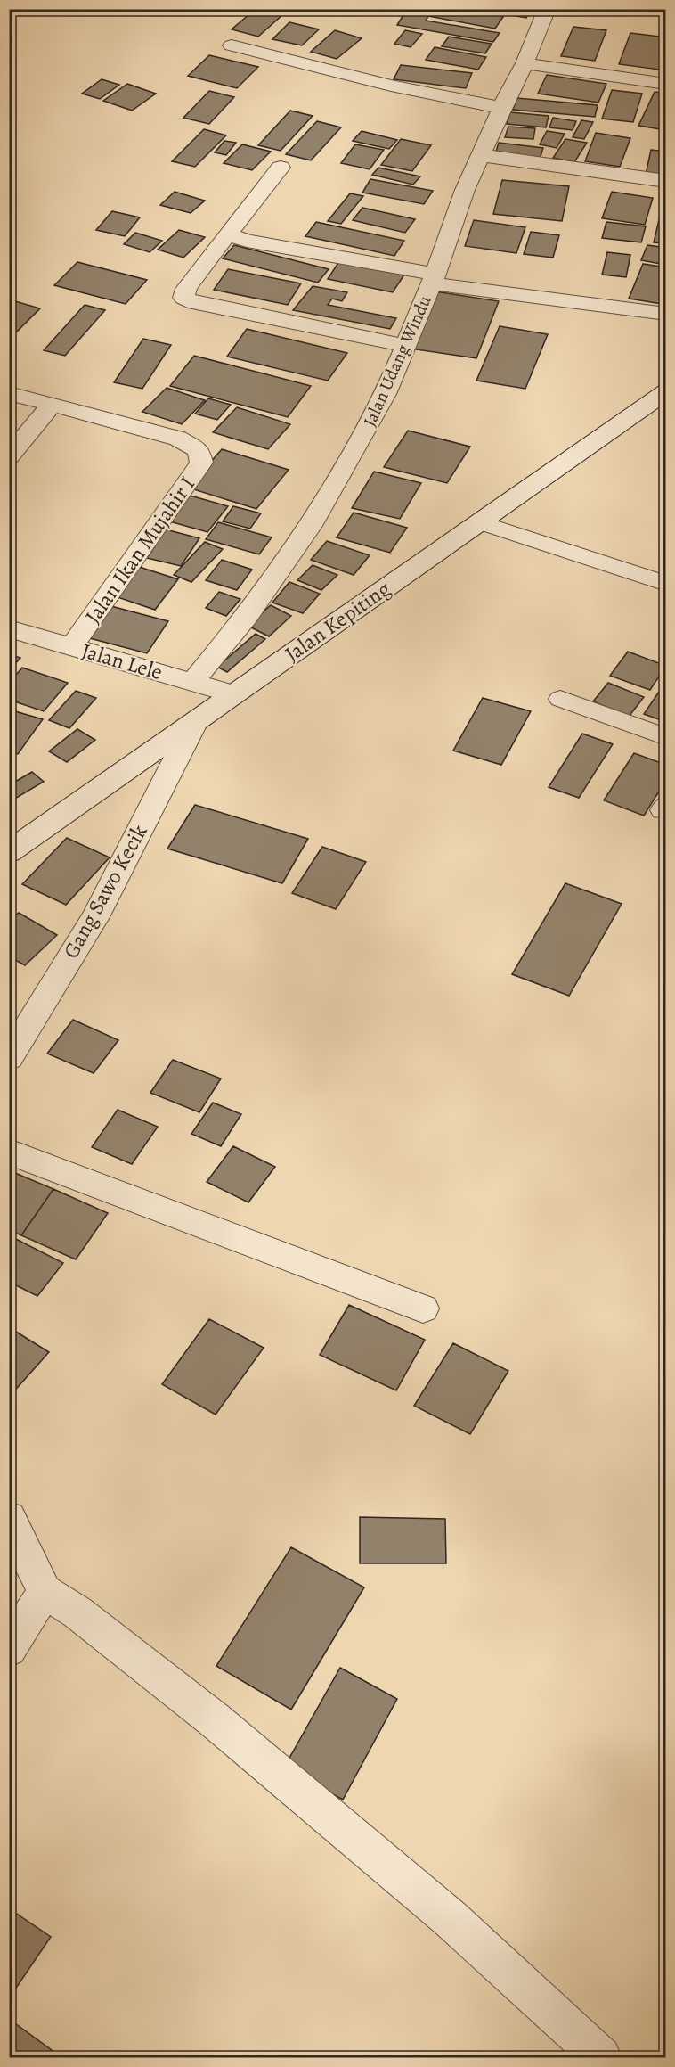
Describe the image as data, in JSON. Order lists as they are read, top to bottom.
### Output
{
  "streets": {
    "street": [
      "Jalan Udang Windu",
      "Jalan Ikan Mujahir I",
      "Jalan Kepiting",
      "Jalan Lele",
      "Gang Sawo Kecik"
    ]
  },
  "crossings": [
    ["Jalan Udang Windu", "Jalan Lele"],
    ["Jalan Ikan Mujahir I", "Jalan Lele"],
    ["Jalan Kepiting", "Jalan Lele"],
    ["Jalan Kepiting", "Gang Sawo Kecik"]
  ]
}
